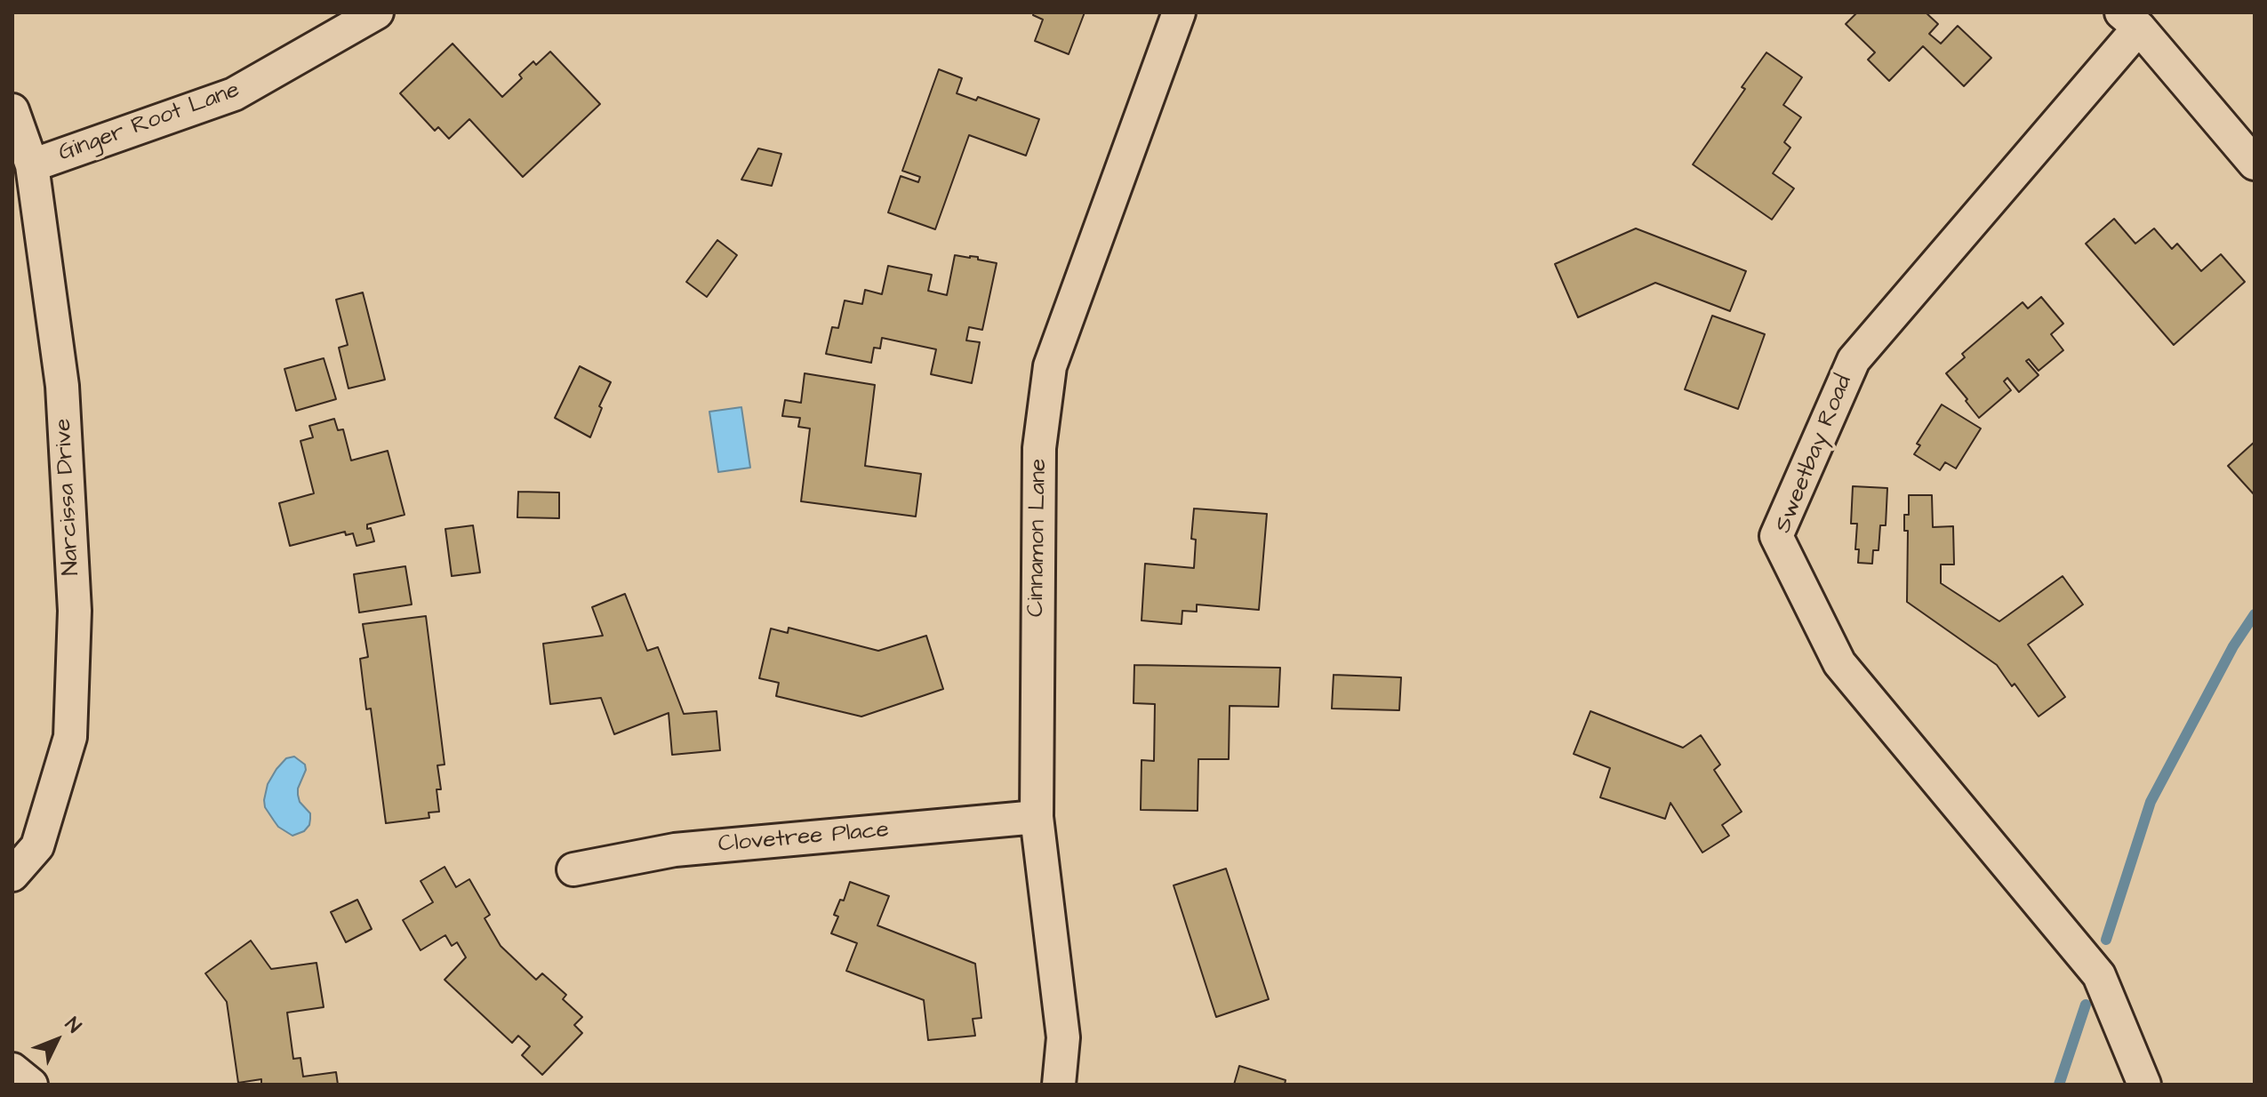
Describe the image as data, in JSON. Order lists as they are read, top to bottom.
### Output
{
  "streets": {
    "street": [
      "Ginger Root Lane",
      "Sweetbay Road",
      "Narcissa Drive",
      "Cinnamon Lane",
      "Clovetree Place"
    ]
  },
  "crossings": [
    ["Ginger Root Lane", "Narcissa Drive"],
    ["Cinnamon Lane", "Clovetree Place"]
  ],
  "north": "top right"
}
